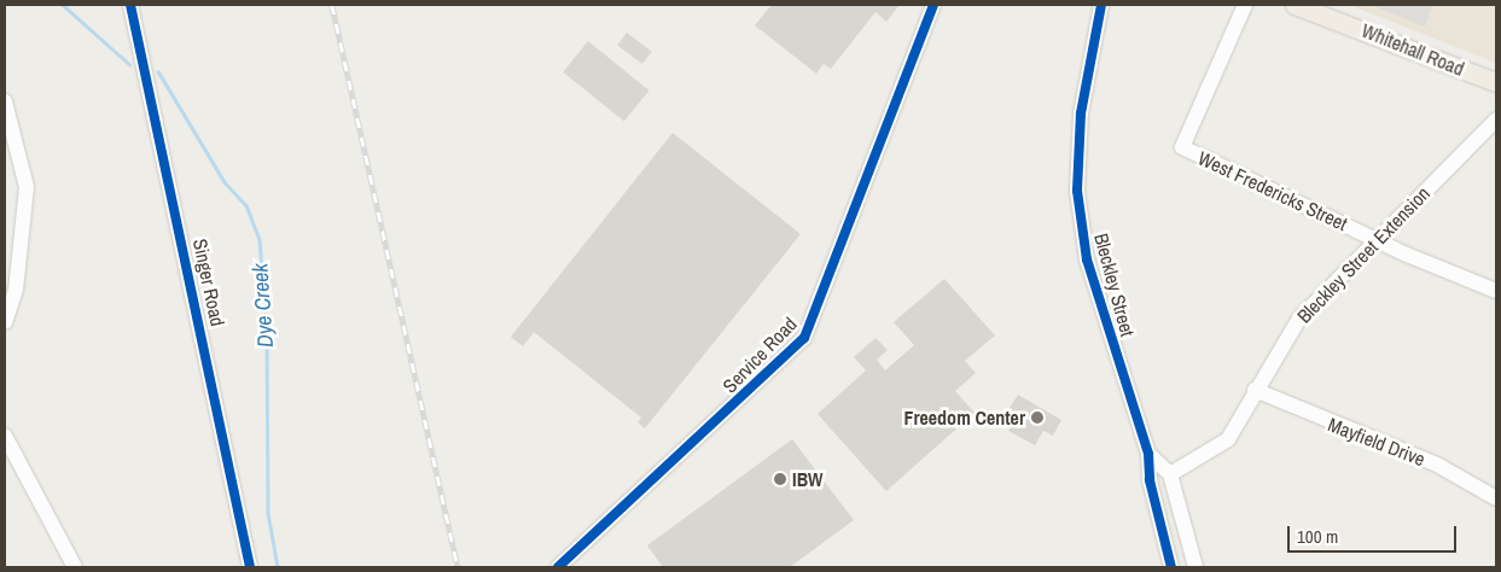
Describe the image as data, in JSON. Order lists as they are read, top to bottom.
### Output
{
  "streets": {
    "main road": ["Whitehall Road"],
    "street": [
      "West Fredericks Street",
      "Bleckley Street Extension",
      "Singer Road",
      "Bleckley Street",
      "Service Road",
      "Mayfield Drive"
    ]
  },
  "crossings": [
    ["West Fredericks Street", "Bleckley Street Extension"],
    ["Bleckley Street Extension", "Bleckley Street"],
    ["Bleckley Street Extension", "Mayfield Drive"]
  ],
  "water": ["Dye Creek"],
  "places": ["Freedom Center", "IBW"],
  "scale_bar": "100 m"
}
